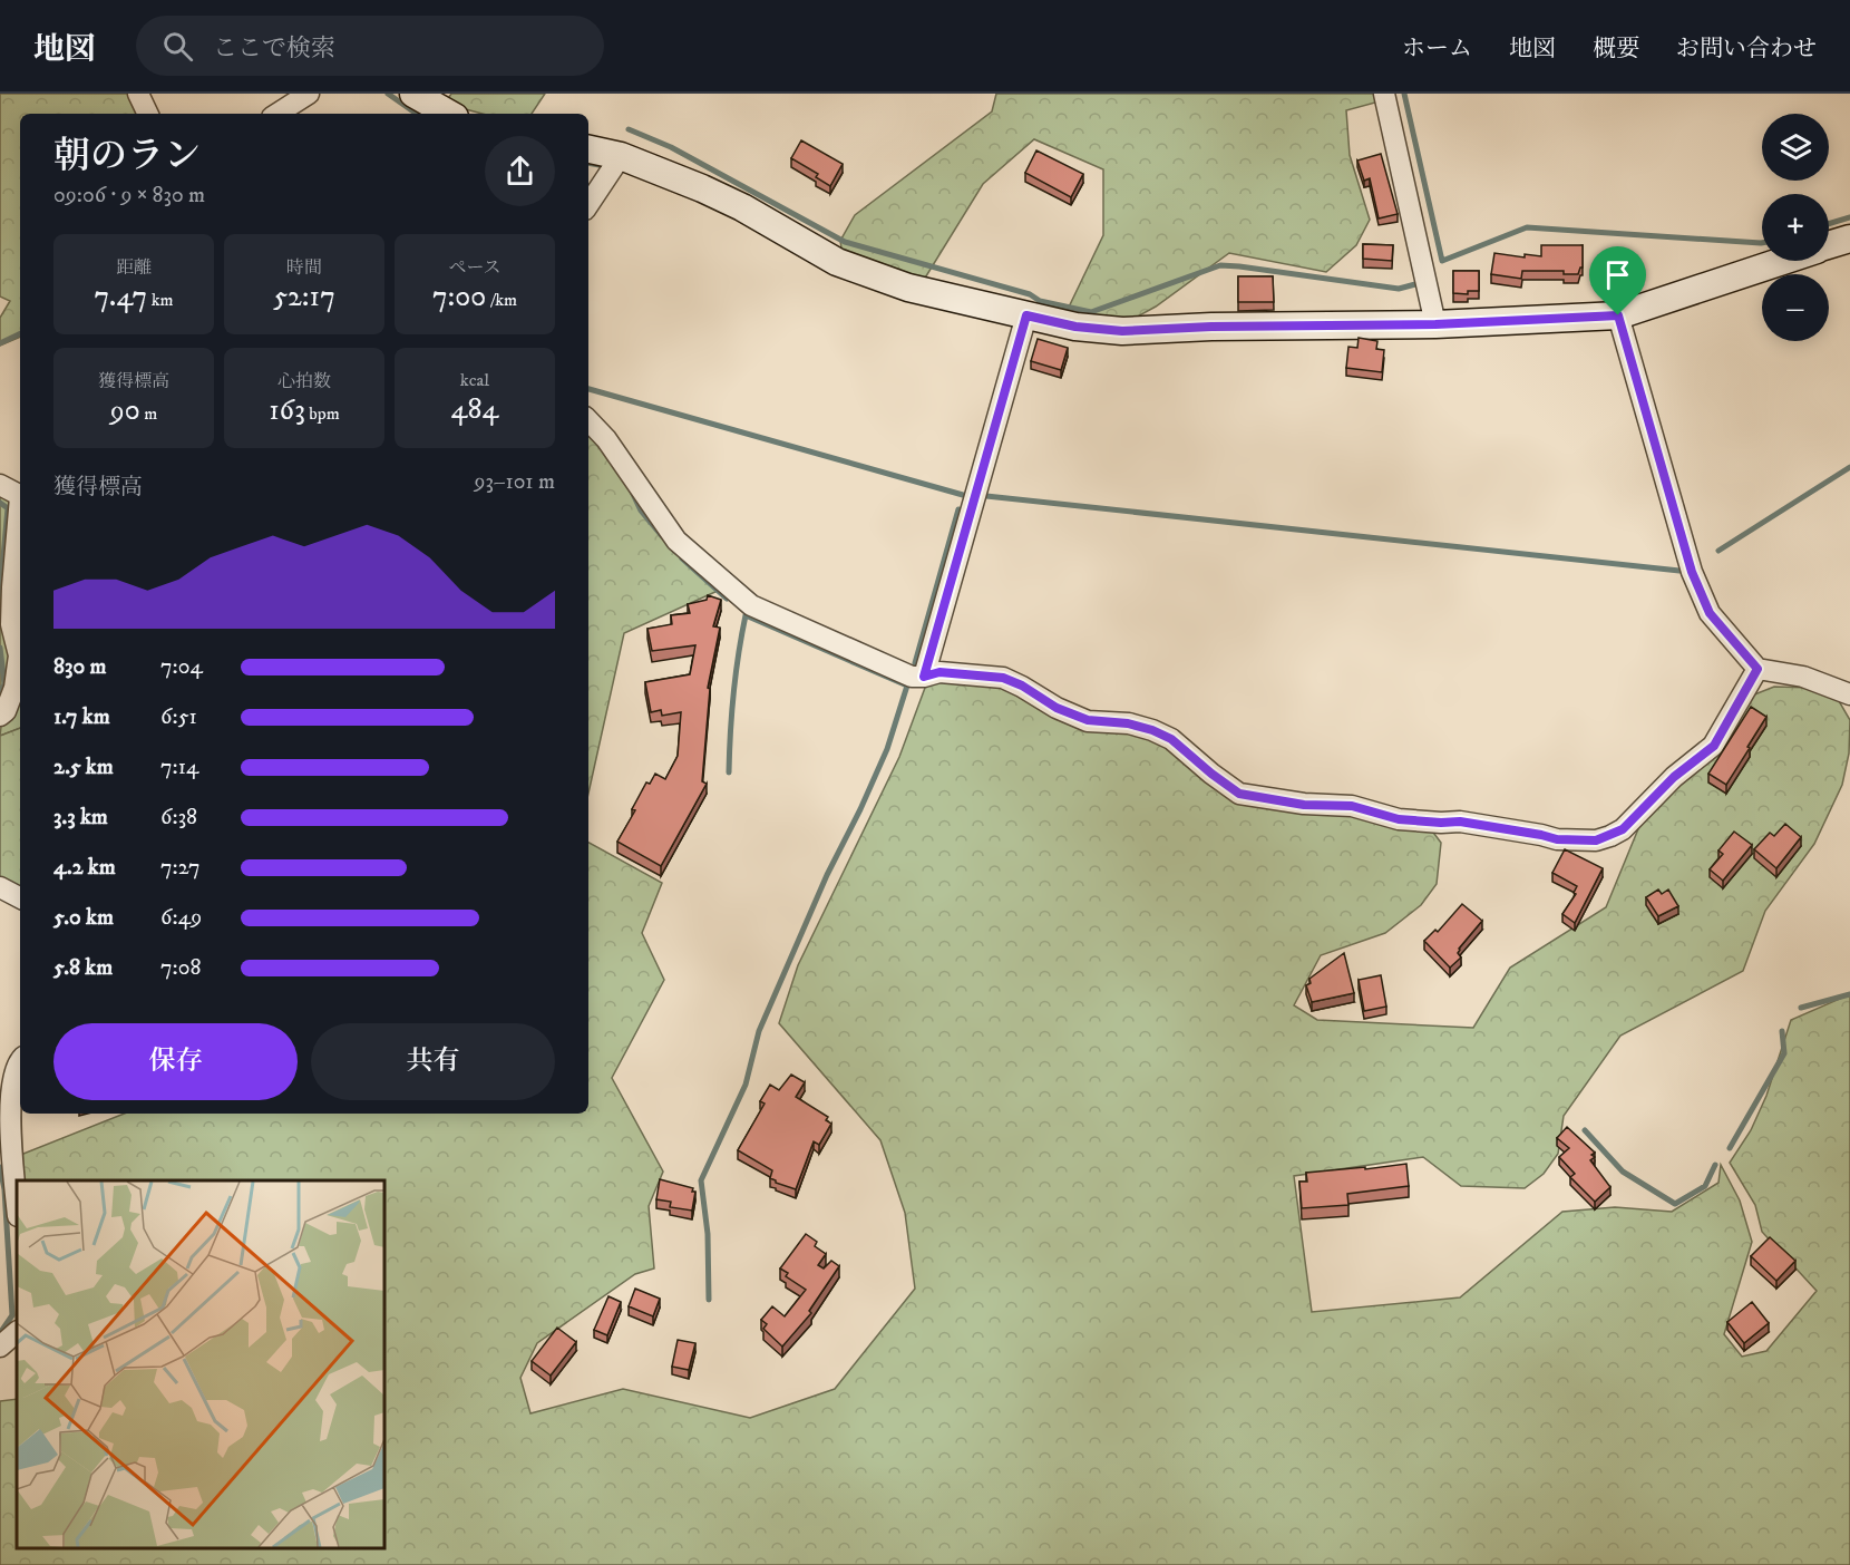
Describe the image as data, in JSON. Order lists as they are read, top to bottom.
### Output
{
  "page": {
    "header": "地図",
    "search": "ここで検索",
    "nav": [
      "ホーム",
      "地図",
      "概要",
      "お問い合わせ"
    ],
    "map_buttons": ["+", "−"],
    "heading": ["朝のラン", "09:06 · 9 × 830 m"],
    "stats": [
      ["距離", "7.47 km"],
      ["時間", "52:17"],
      ["ペース", "7:00 /km"],
      ["獲得標高", "90 m"],
      ["心拍数", "163 bpm"],
      ["kcal", "484"]
    ],
    "chart": ["獲得標高", "93–101 m"],
    "list": [
      {
        "name": "830 m",
        "note": "7:04"
      },
      {
        "name": "1.7 km",
        "note": "6:51"
      },
      {
        "name": "2.5 km",
        "note": "7:14"
      },
      {
        "name": "3.3 km",
        "note": "6:38"
      },
      {
        "name": "4.2 km",
        "note": "7:27"
      },
      {
        "name": "5.0 km",
        "note": "6:49"
      },
      {
        "name": "5.8 km",
        "note": "7:08"
      }
    ],
    "buttons": ["保存", "共有"]
  }
}
